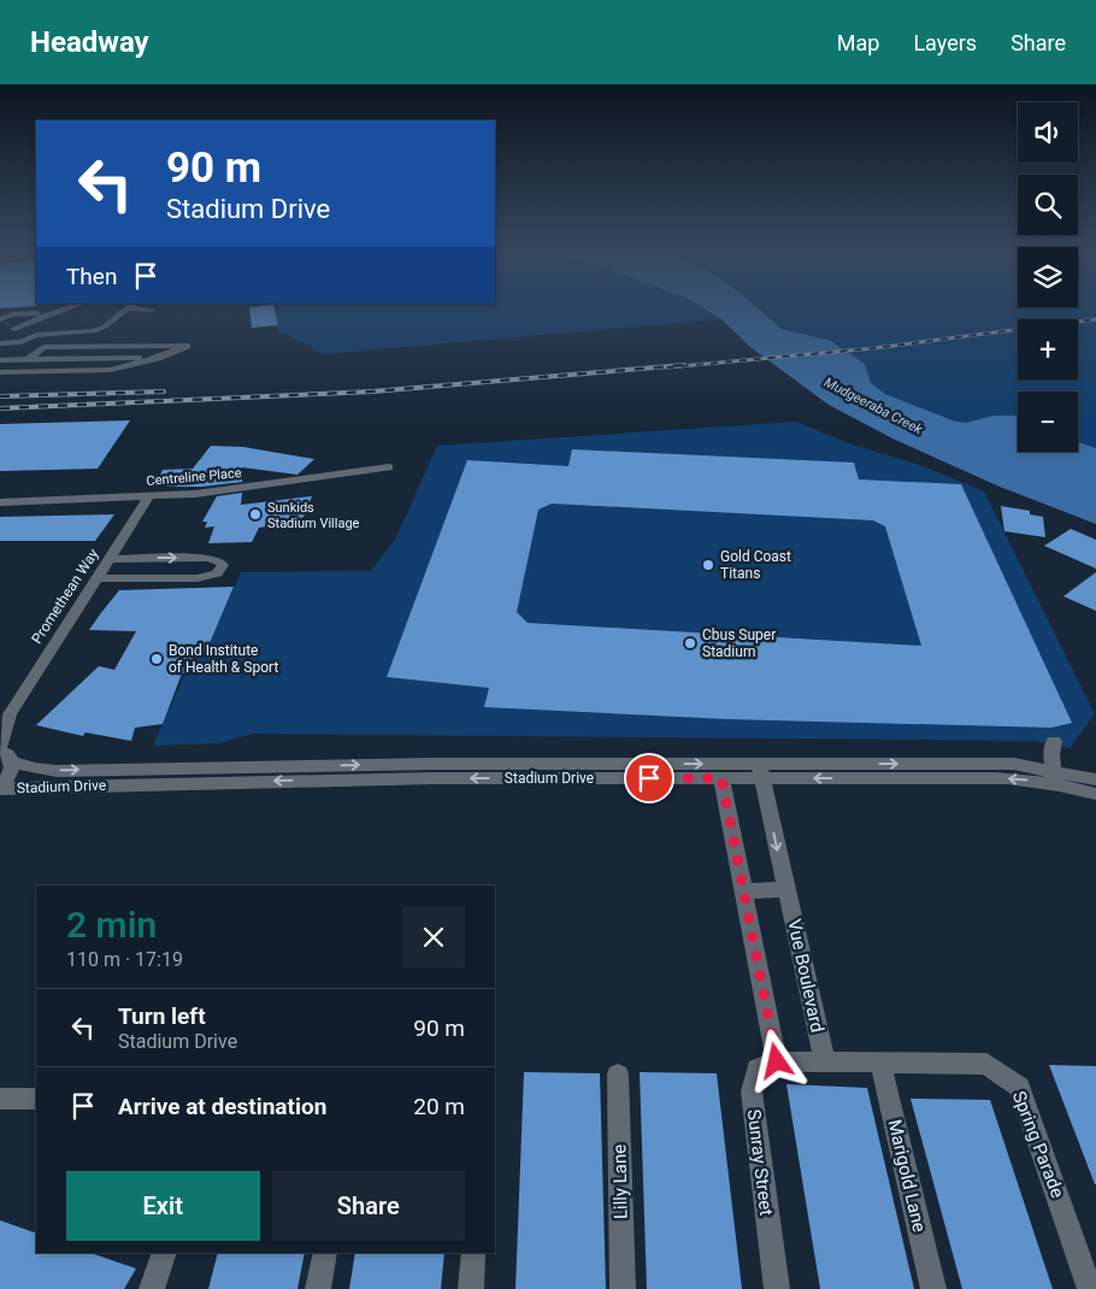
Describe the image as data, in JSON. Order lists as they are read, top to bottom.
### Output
{
  "streets": {
    "street": [
      "Centreline Place",
      "Promethean Way",
      "Stadium Drive",
      "Vue Boulevard",
      "Spring Parade",
      "Sunray Street",
      "Marigold Lane",
      "Lilly Lane"
    ]
  },
  "crossings": [
    ["Centreline Place", "Promethean Way"],
    ["Promethean Way", "Stadium Drive"],
    ["Stadium Drive", "Vue Boulevard"],
    ["Vue Boulevard", "Spring Parade"],
    ["Spring Parade", "Marigold Lane"]
  ],
  "water": ["Mudgeeraba Creek"],
  "places": [
    "Sunkids Stadium Village",
    "Gold Coast Titans",
    "Cbus Super Stadium",
    "Bond Institute of Health & Sport"
  ],
  "page": {
    "header": "Headway",
    "nav": ["Map", "Layers", "Share"],
    "map_buttons": ["+", "−"],
    "turn": ["90 m", "Stadium Drive"],
    "then": "Then",
    "heading": ["2 min", "110 m · 17:19"],
    "list": [
      {
        "name": "Turn left",
        "note": "Stadium Drive",
        "value": "90 m"
      },
      {
        "name": "Arrive at destination",
        "value": "20 m"
      }
    ],
    "buttons": ["Exit", "Share"]
  }
}
